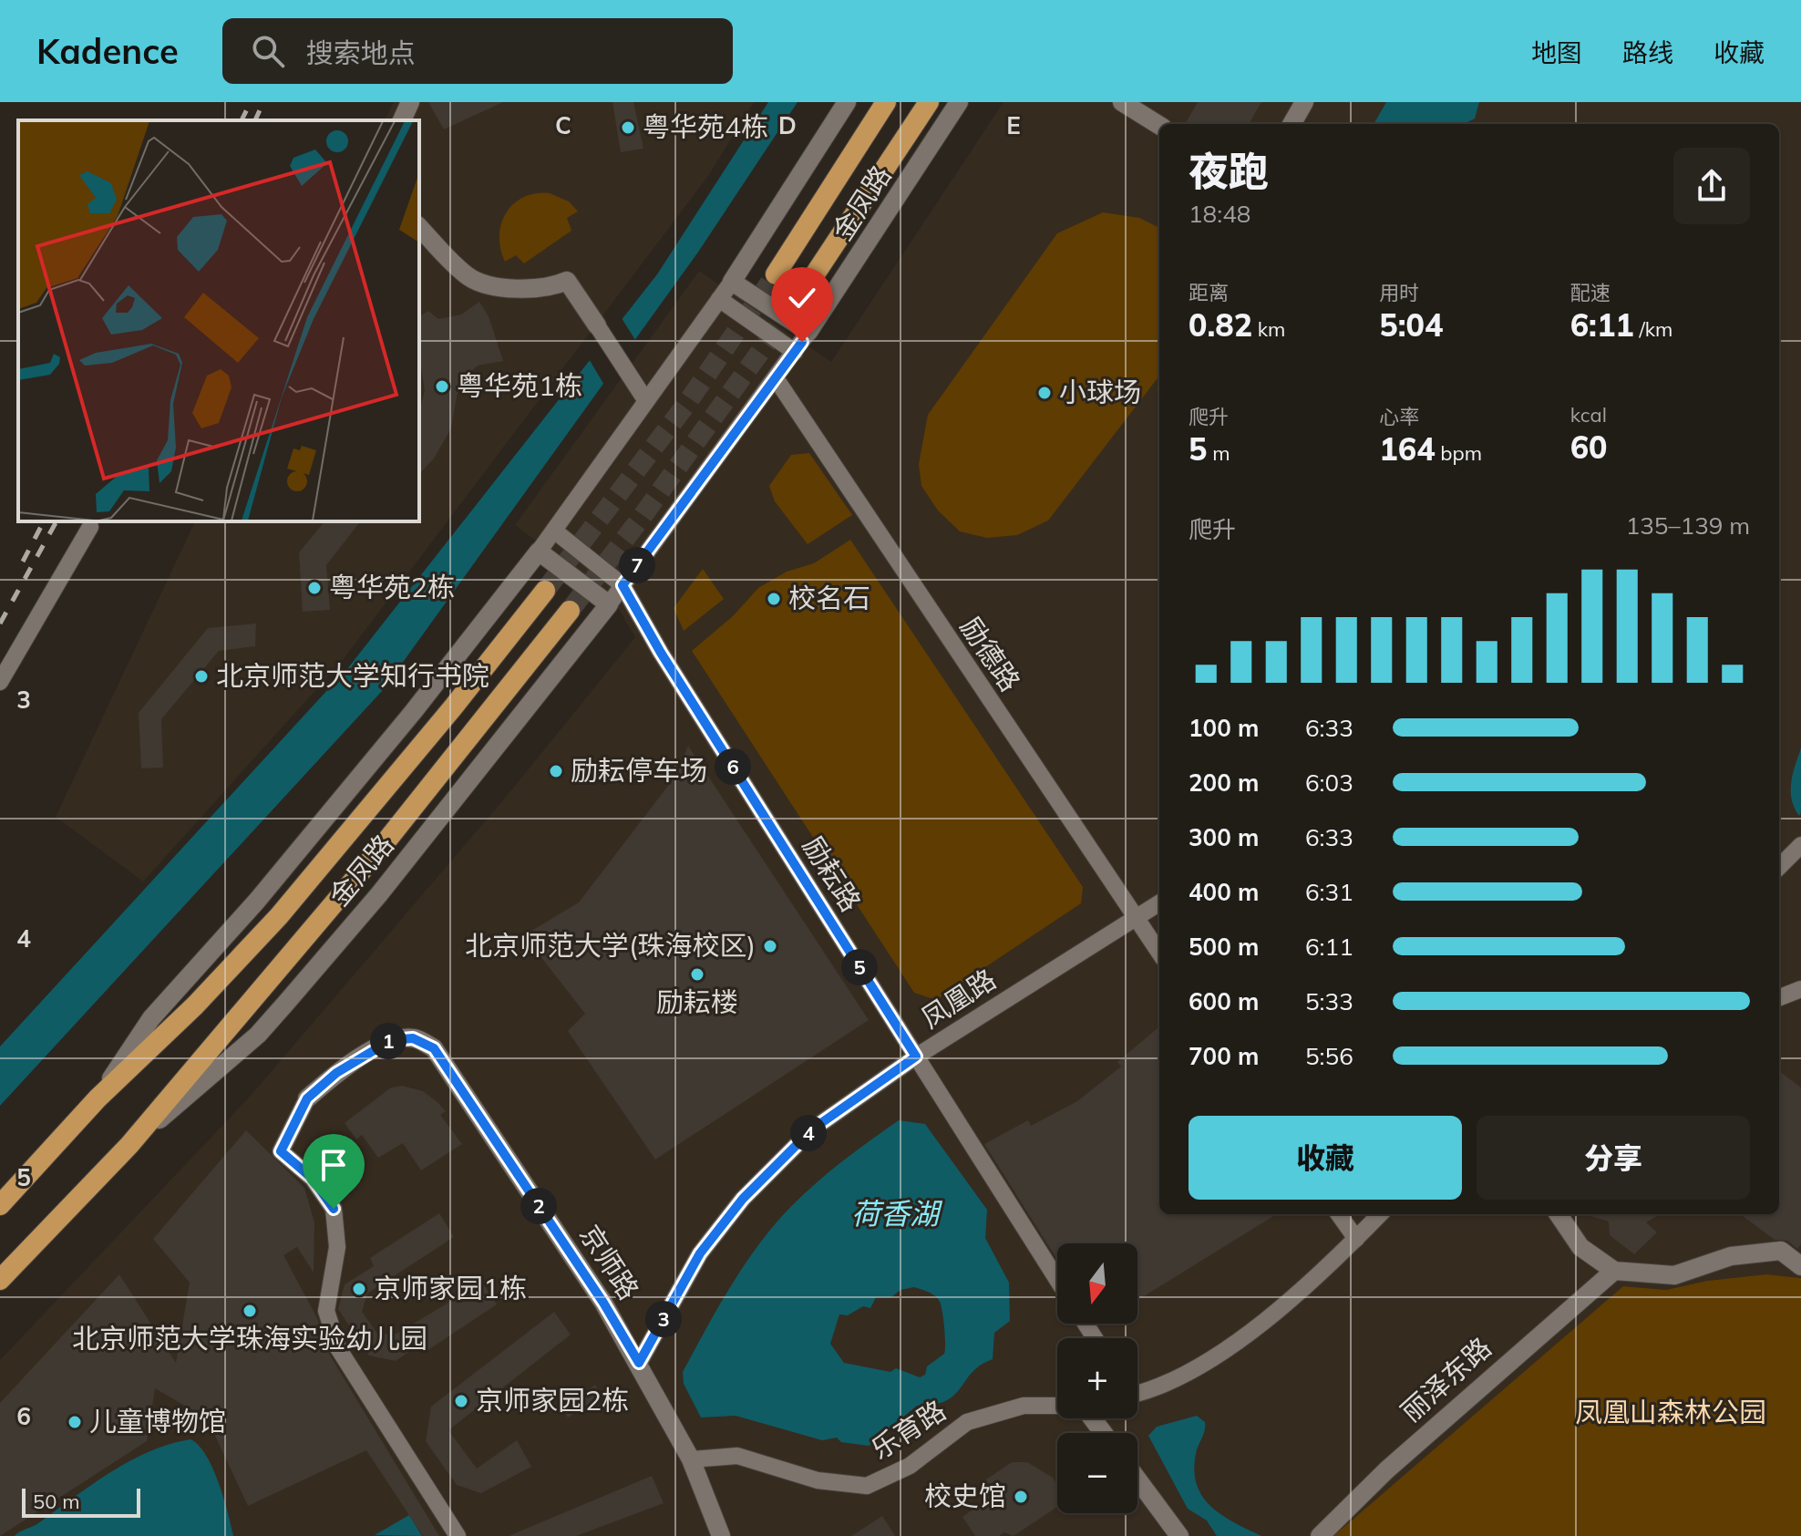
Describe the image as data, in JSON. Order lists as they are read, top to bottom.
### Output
{
  "streets": {
    "highway": ["金凤路"],
    "street": [
      "励德路",
      "励耘路",
      "凤凰路",
      "京师路",
      "丽泽东路",
      "乐育路"
    ]
  },
  "crossings": [
    ["励德路", "凤凰路"],
    ["励耘路", "凤凰路"],
    ["凤凰路", "京师路"],
    ["京师路", "乐育路"]
  ],
  "water": ["荷香湖"],
  "parks": ["凤凰山森林公园"],
  "places": [
    "粤华苑4栋",
    "粤华苑1栋",
    "小球场",
    "粤华苑2栋",
    "校名石",
    "北京师范大学知行书院",
    "励耘停车场",
    "北京师范大学(珠海校区)",
    "励耘楼",
    "京师家园1栋",
    "北京师范大学珠海实验幼儿园",
    "京师家园2栋",
    "儿童博物馆",
    "校史馆"
  ],
  "scale_bar": "50 m",
  "north": "bottom",
  "page": {
    "header": "Kadence",
    "search": "搜索地点",
    "nav": ["地图", "路线", "收藏"],
    "heading": ["夜跑", "18:48"],
    "stats": [
      ["距离", "0.82 km"],
      ["用时", "5:04"],
      ["配速", "6:11 /km"],
      ["爬升", "5 m"],
      ["心率", "164 bpm"],
      ["kcal", "60"]
    ],
    "chart": ["爬升", "135–139 m"],
    "pins": [
      "7",
      "6",
      "5",
      "1",
      "4",
      "2",
      "3"
    ],
    "list": [
      {
        "name": "100 m",
        "note": "6:33"
      },
      {
        "name": "200 m",
        "note": "6:03"
      },
      {
        "name": "300 m",
        "note": "6:33"
      },
      {
        "name": "400 m",
        "note": "6:31"
      },
      {
        "name": "500 m",
        "note": "6:11"
      },
      {
        "name": "600 m",
        "note": "5:33"
      },
      {
        "name": "700 m",
        "note": "5:56"
      }
    ],
    "buttons": ["收藏", "分享"],
    "map_buttons": ["+", "−"],
    "scale": "50 m"
  },
  "grid": {
    "columns": ["C", "D", "E"],
    "rows": [
      "3",
      "4",
      "5",
      "6"
    ]
  }
}
